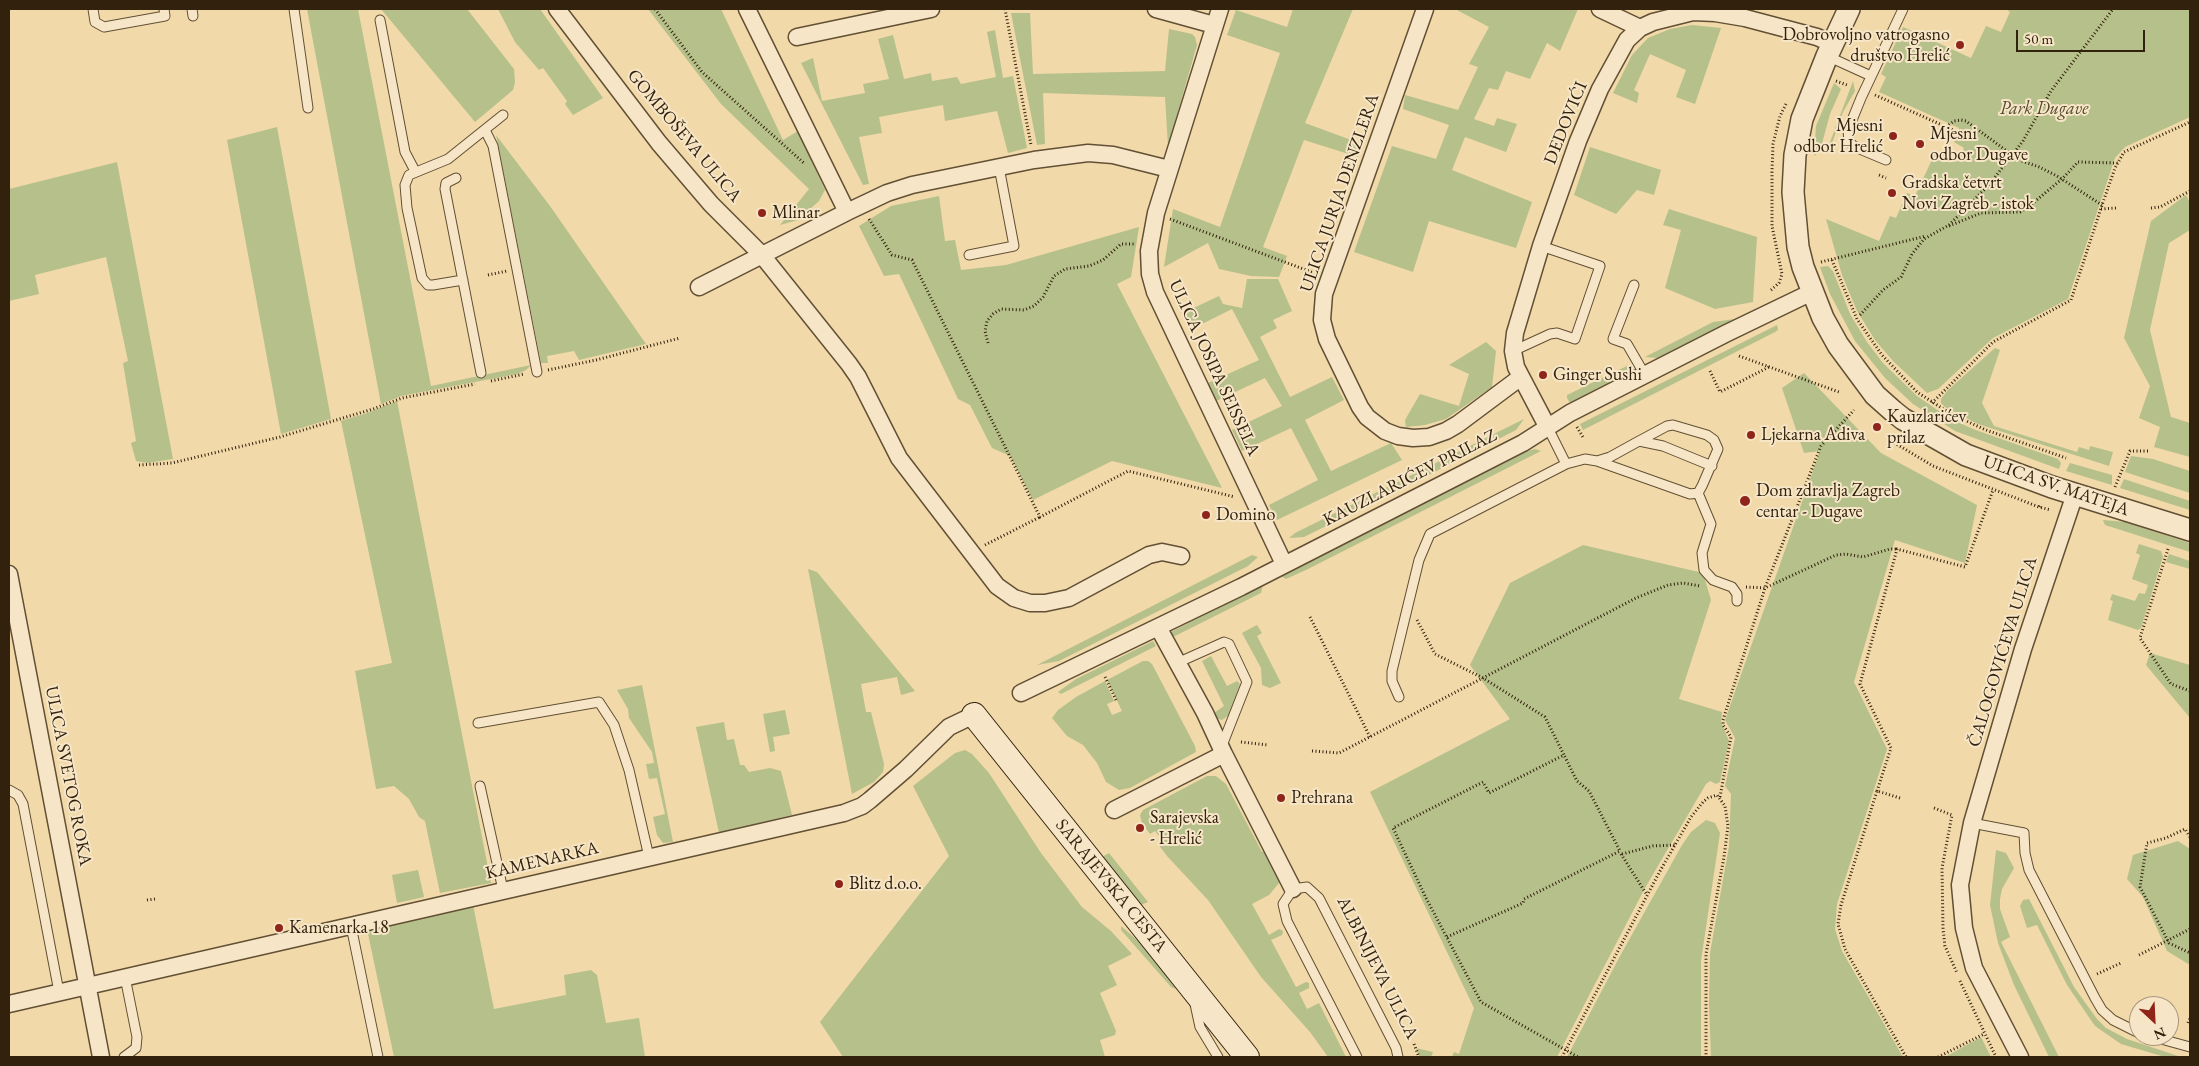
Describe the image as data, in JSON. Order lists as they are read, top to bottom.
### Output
{
  "streets": {
    "main road": ["SARAJEVSKA CESTA"],
    "street": [
      "DEDOVIĆI",
      "GOMBOŠEVA ULICA",
      "ULICA JURJA DENZLERA",
      "ULICA JOSIPA SEISSELA",
      "KAUZLARIĆEV PRILAZ",
      "ULICA SV. MATEJA",
      "ČALOGOVIĆEVA ULICA",
      "ULICA SVETOG ROKA",
      "KAMENARKA"
    ],
    "lane": ["ALBINIJEVA ULICA"]
  },
  "crossings": [
    ["DEDOVIĆI", "ULICA JURJA DENZLERA"],
    ["DEDOVIĆI", "KAUZLARIĆEV PRILAZ"],
    ["DEDOVIĆI", "ULICA SV. MATEJA"],
    ["ULICA JOSIPA SEISSELA", "KAUZLARIĆEV PRILAZ"],
    ["KAUZLARIĆEV PRILAZ", "ULICA SV. MATEJA"],
    ["ULICA SV. MATEJA", "ČALOGOVIĆEVA ULICA"],
    ["ULICA SVETOG ROKA", "KAMENARKA"],
    ["KAMENARKA", "SARAJEVSKA CESTA"]
  ],
  "parks": ["Park Dugave"],
  "places": [
    "Dobrovoljno vatrogasno društvo Hrelić",
    "Mjesni odbor Hrelić",
    "Mjesni odbor Dugave",
    "Gradska četvrt Novi Zagreb - istok",
    "Mlinar",
    "Ginger Sushi",
    "Kauzlarićev prilaz",
    "Ljekarna Adiva",
    "Dom zdravlja Zagreb centar - Dugave",
    "Domino",
    "Prehrana",
    "Sarajevska - Hrelić",
    "Blitz d.o.o.",
    "Kamenarka 18"
  ],
  "scale_bar": "50 m",
  "north": "bottom right"
}
